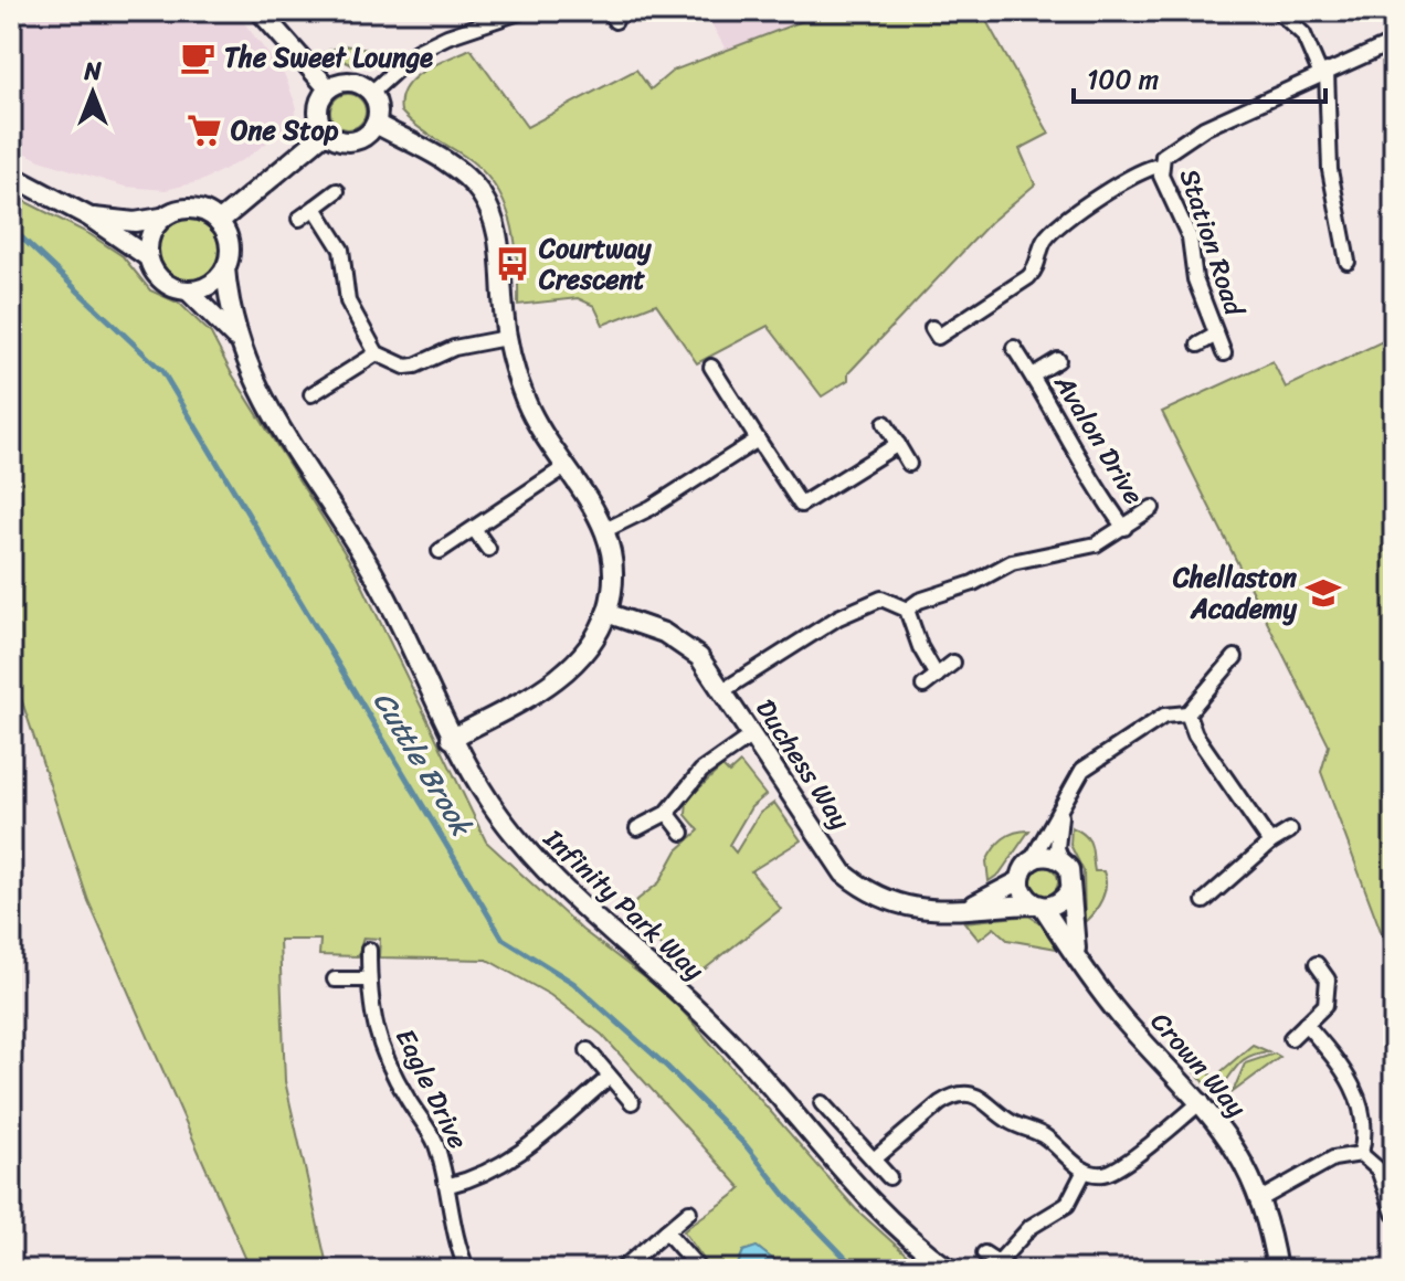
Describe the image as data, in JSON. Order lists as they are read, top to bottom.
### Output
{
  "streets": {
    "street": [
      "Station Road",
      "Avalon Drive",
      "Duchess Way",
      "Infinity Park Way",
      "Crown Way",
      "Eagle Drive"
    ]
  },
  "crossings": [
    ["Duchess Way", "Crown Way"]
  ],
  "water": ["Cuttle Brook"],
  "places": {
    "cafe": ["The Sweet Lounge"],
    "supermarket": ["One Stop"],
    "bus stop": ["Courtway Crescent"],
    "school or university": ["Chellaston Academy"]
  },
  "scale_bar": "100 m",
  "north": "top"
}
